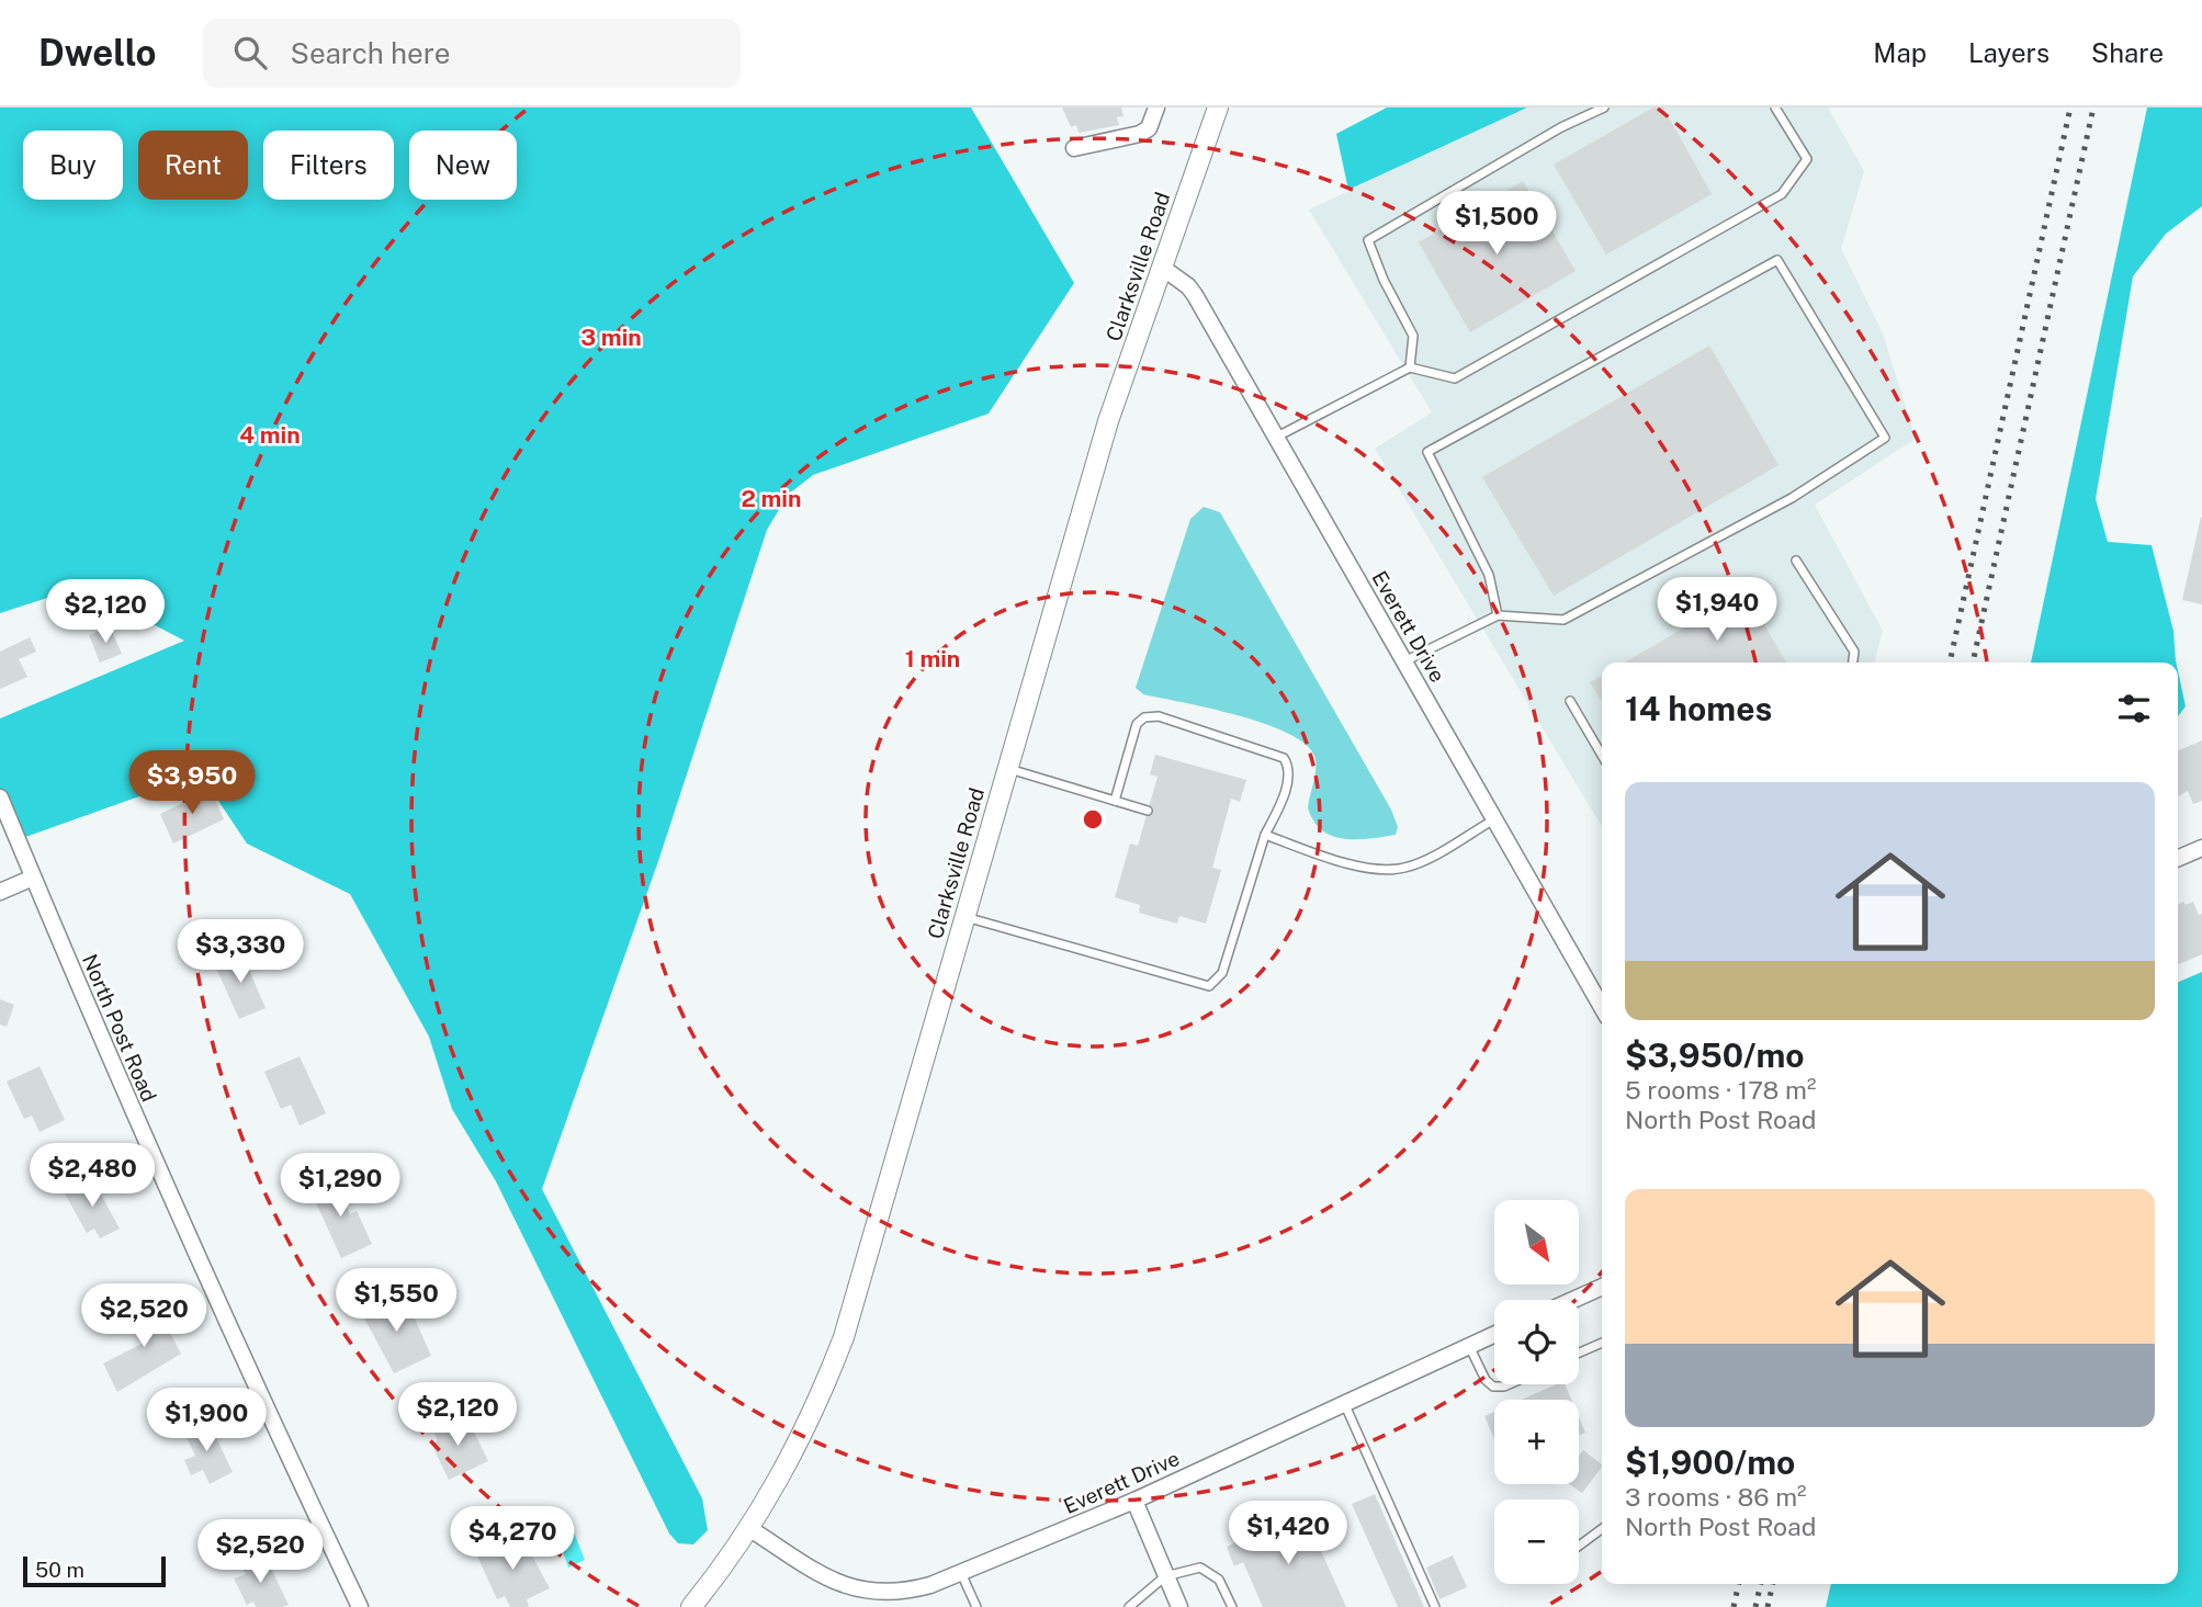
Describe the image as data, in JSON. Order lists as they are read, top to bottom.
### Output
{
  "streets": {
    "street": ["Clarksville Road", "Everett Drive", "North Post Road"]
  },
  "crossings": [
    ["Clarksville Road", "Everett Drive"]
  ],
  "scale_bar": "50 m",
  "north": "bottom right",
  "page": {
    "header": "Dwello",
    "search": "Search here",
    "nav": ["Map", "Layers", "Share"],
    "chip": [
      "Buy",
      "Rent",
      "Filters",
      "New"
    ],
    "price": [
      "$1,500",
      "$1,940",
      "$2,120",
      "$3,950",
      "$3,330",
      "$2,480",
      "$1,290",
      "$1,550",
      "$2,520",
      "$2,120",
      "$1,900",
      "$1,420",
      "$4,270",
      "$2,520"
    ],
    "heading": "14 homes",
    "list": [
      {
        "name": "$3,950/mo",
        "note": "5 rooms · 178 m² · North Post Road"
      },
      {
        "name": "$1,900/mo",
        "note": "3 rooms · 86 m² · North Post Road"
      }
    ],
    "map_buttons": ["+", "−"],
    "scale": "50 m"
  },
  "rings": [
    "3 min",
    "4 min",
    "2 min",
    "1 min"
  ]
}
